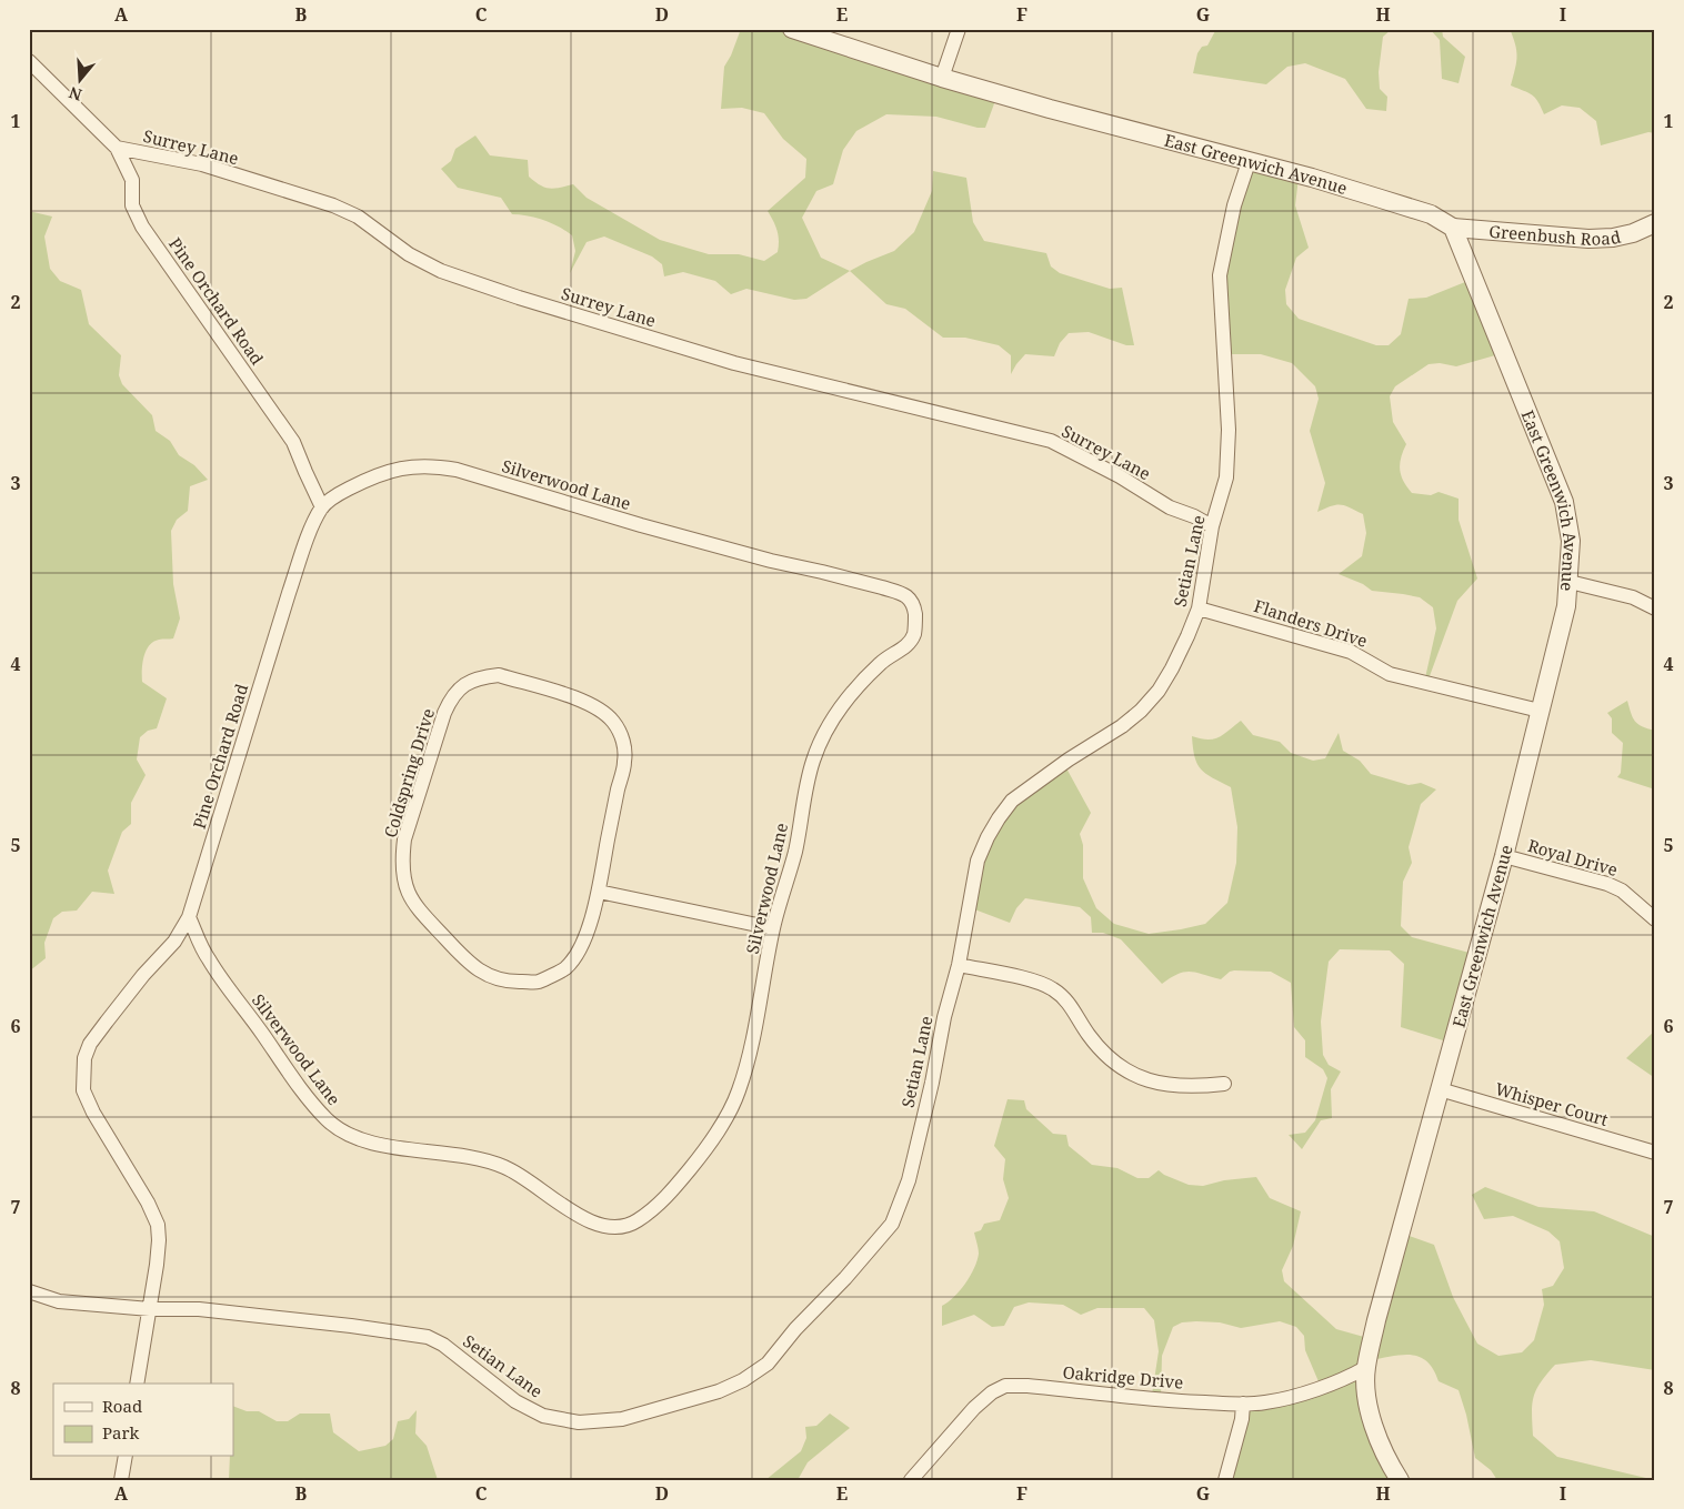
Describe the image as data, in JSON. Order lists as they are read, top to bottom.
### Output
{
  "streets": {
    "street": [
      "Surrey Lane",
      "East Greenwich Avenue",
      "Greenbush Road",
      "Pine Orchard Road",
      "Silverwood Lane",
      "Setian Lane",
      "Flanders Drive",
      "Coldspring Drive",
      "Royal Drive",
      "Whisper Court",
      "Oakridge Drive"
    ]
  },
  "crossings": [
    ["Surrey Lane", "Pine Orchard Road"],
    ["Surrey Lane", "Setian Lane"],
    ["East Greenwich Avenue", "Greenbush Road"],
    ["East Greenwich Avenue", "Setian Lane"],
    ["East Greenwich Avenue", "Flanders Drive"],
    ["East Greenwich Avenue", "Royal Drive"],
    ["East Greenwich Avenue", "Whisper Court"],
    ["East Greenwich Avenue", "Oakridge Drive"],
    ["Pine Orchard Road", "Silverwood Lane"],
    ["Pine Orchard Road", "Setian Lane"],
    ["Setian Lane", "Flanders Drive"]
  ],
  "legend": ["Road", "Park"],
  "north": "bottom",
  "grid": {
    "columns": [
      "A",
      "B",
      "C",
      "D",
      "E",
      "F",
      "G",
      "H",
      "I"
    ],
    "rows": [
      "1",
      "2",
      "3",
      "4",
      "5",
      "6",
      "7",
      "8"
    ]
  }
}
